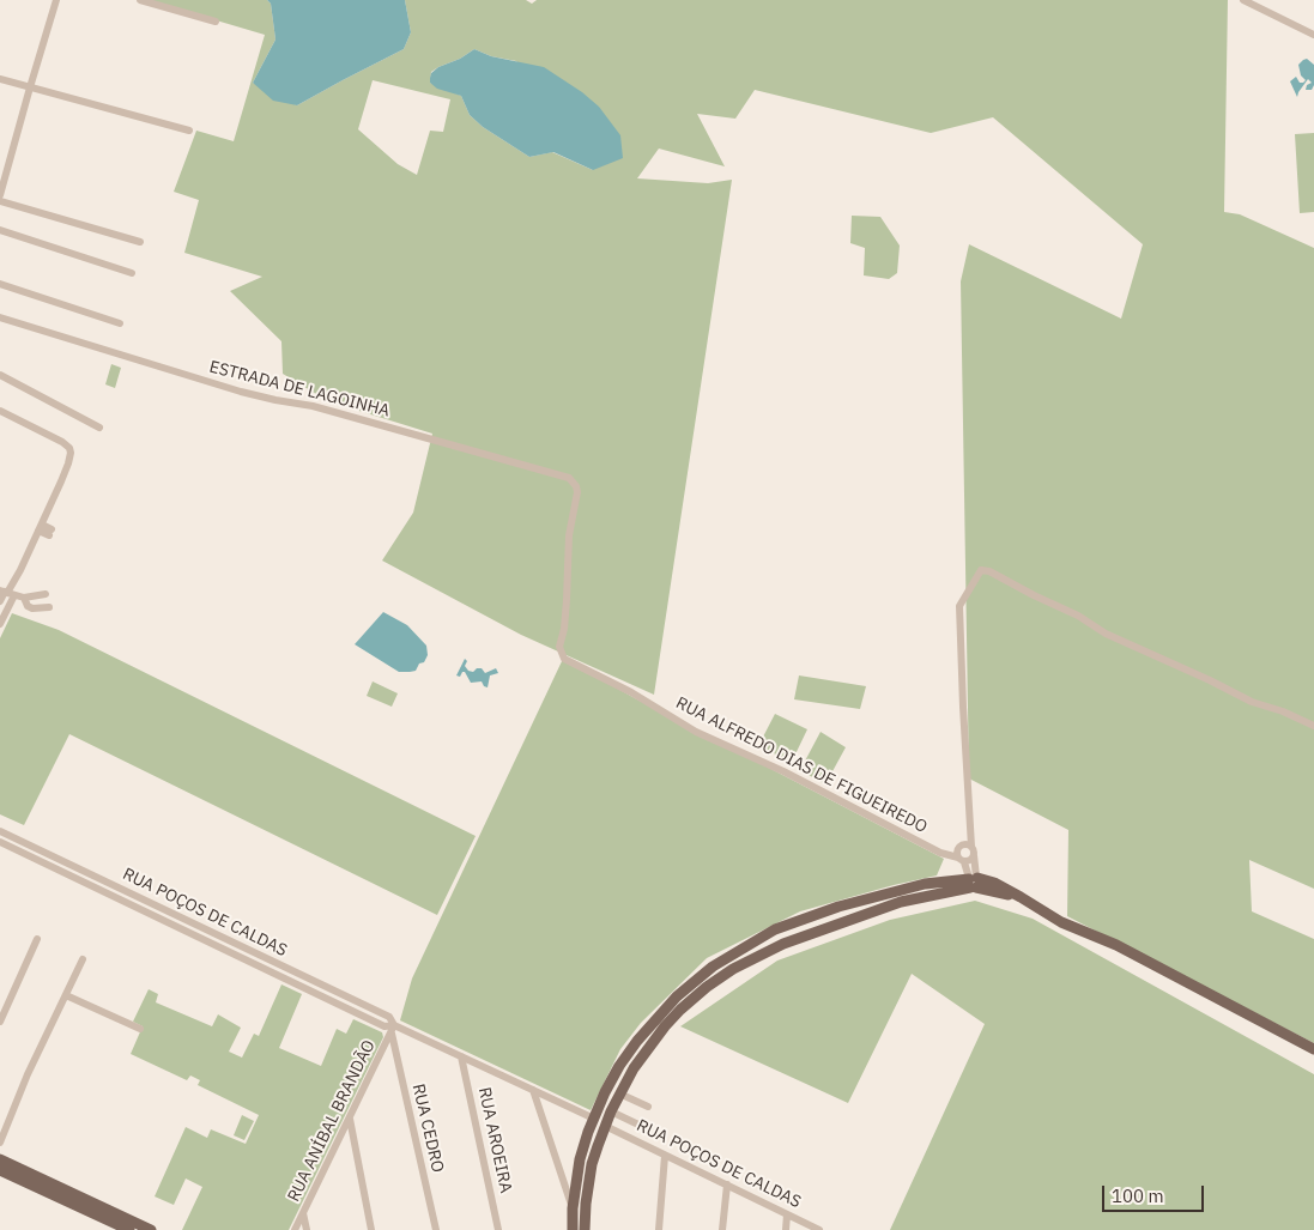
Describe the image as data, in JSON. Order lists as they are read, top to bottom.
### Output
{
  "streets": {
    "street": [
      "ESTRADA DE LAGOINHA",
      "RUA ALFREDO DIAS DE FIGUEIREDO",
      "RUA POÇOS DE CALDAS",
      "RUA ANÍBAL BRANDÃO",
      "RUA CEDRO",
      "RUA AROEIRA"
    ]
  },
  "crossings": [
    ["ESTRADA DE LAGOINHA", "RUA ALFREDO DIAS DE FIGUEIREDO"],
    ["RUA POÇOS DE CALDAS", "RUA ANÍBAL BRANDÃO"],
    ["RUA POÇOS DE CALDAS", "RUA CEDRO"],
    ["RUA POÇOS DE CALDAS", "RUA AROEIRA"],
    ["RUA ANÍBAL BRANDÃO", "RUA CEDRO"]
  ],
  "scale_bar": "100 m"
}
